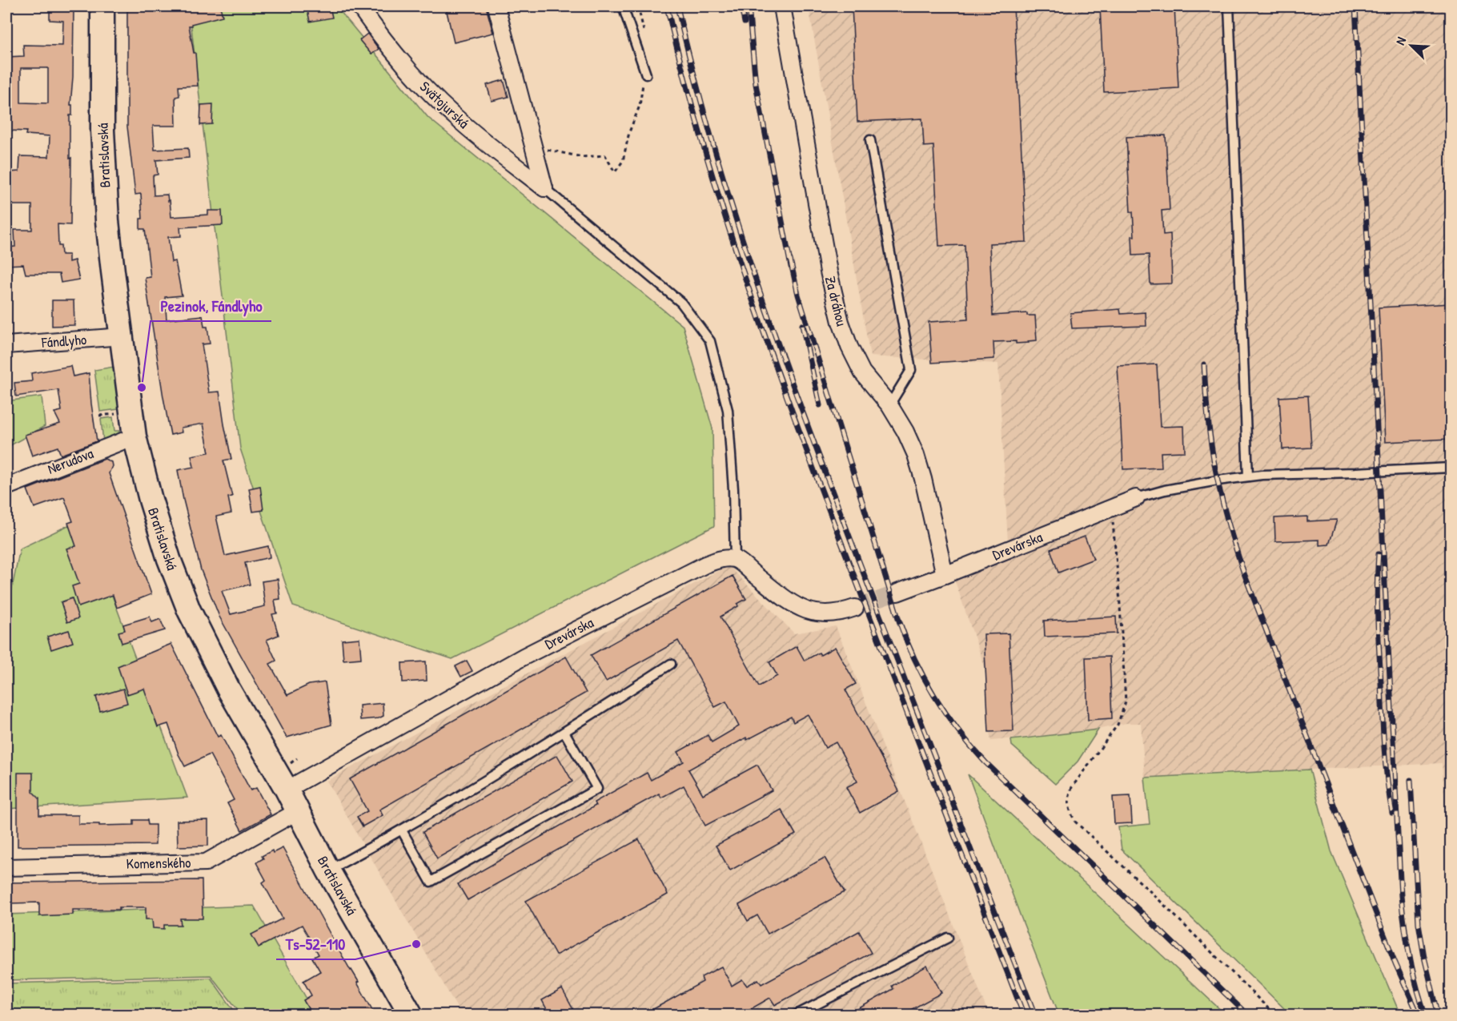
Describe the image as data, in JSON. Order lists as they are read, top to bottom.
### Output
{
  "streets": {
    "main road": ["Bratislavská"],
    "street": [
      "Svätojurská",
      "Za dráhou",
      "Fándlyho",
      "Nerudova",
      "Drevárska",
      "Komenského"
    ]
  },
  "crossings": [
    ["Bratislavská", "Fándlyho"],
    ["Bratislavská", "Nerudova"],
    ["Bratislavská", "Drevárska"],
    ["Bratislavská", "Komenského"],
    ["Za dráhou", "Drevárska"]
  ],
  "places": ["Pezinok, Fándlyho", "Ts-52-110"],
  "north": "top left"
}
